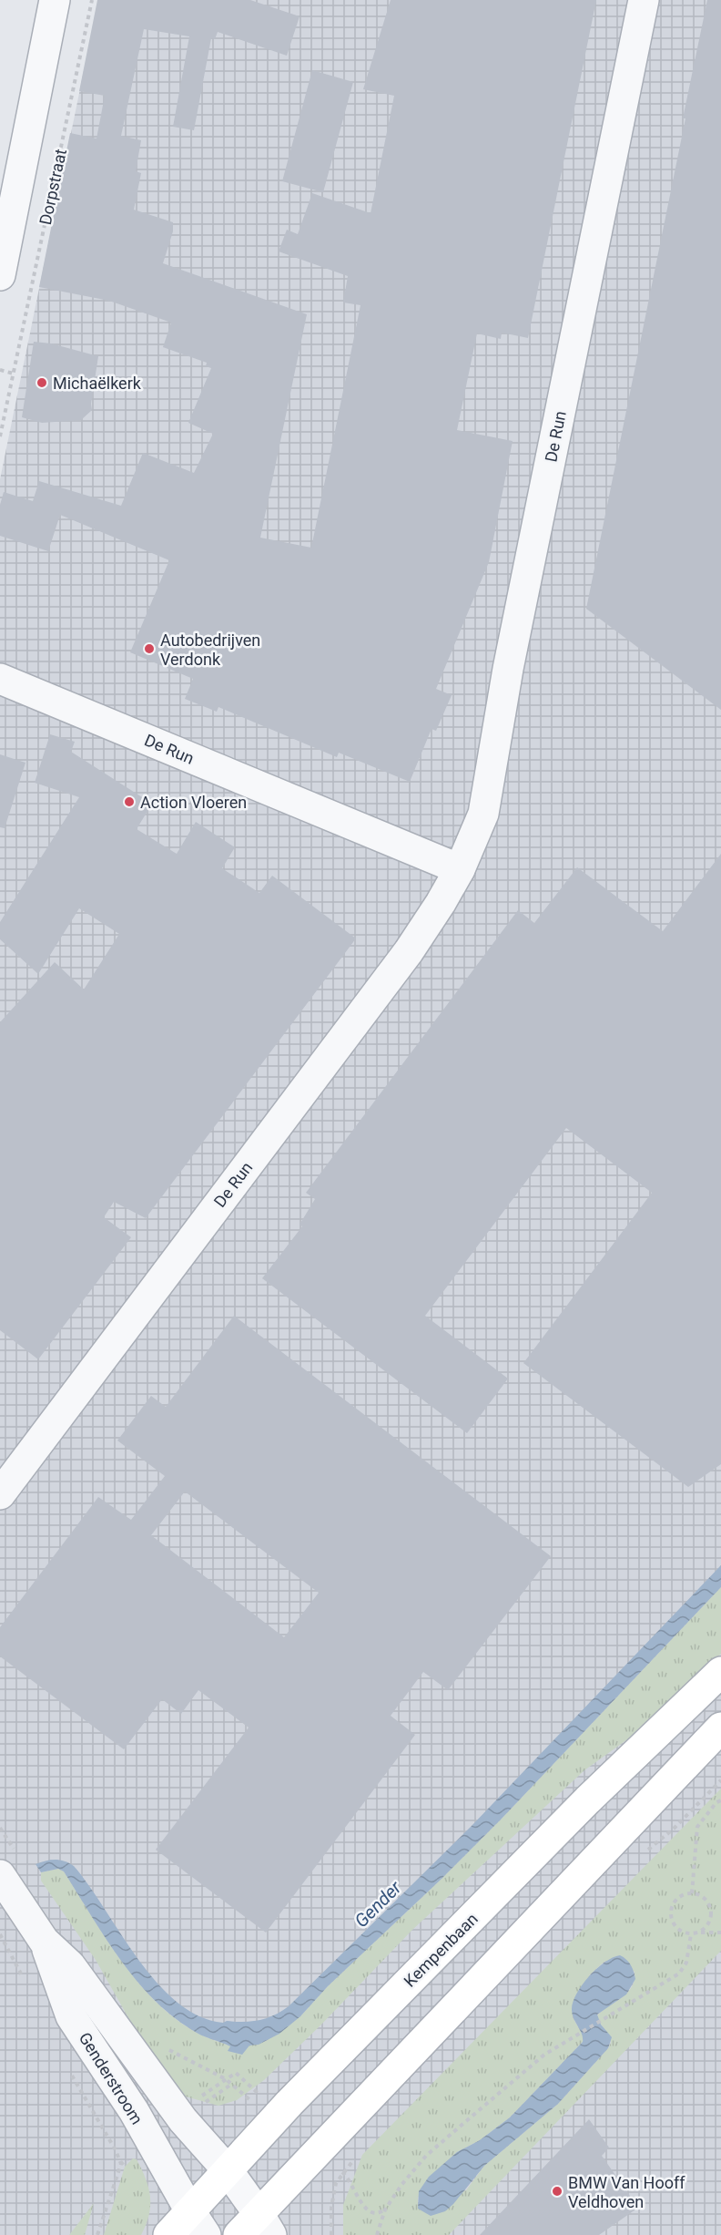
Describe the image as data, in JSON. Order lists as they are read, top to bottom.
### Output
{
  "streets": {
    "main road": ["Kempenbaan"],
    "street": ["Dorpstraat", "De Run", "Genderstroom"]
  },
  "crossings": [
    ["Kempenbaan", "Genderstroom"]
  ],
  "water": ["Gender"],
  "places": [
    "Michaëlkerk",
    "Autobedrijven Verdonk",
    "Action Vloeren",
    "BMW Van Hooff Veldhoven"
  ]
}
